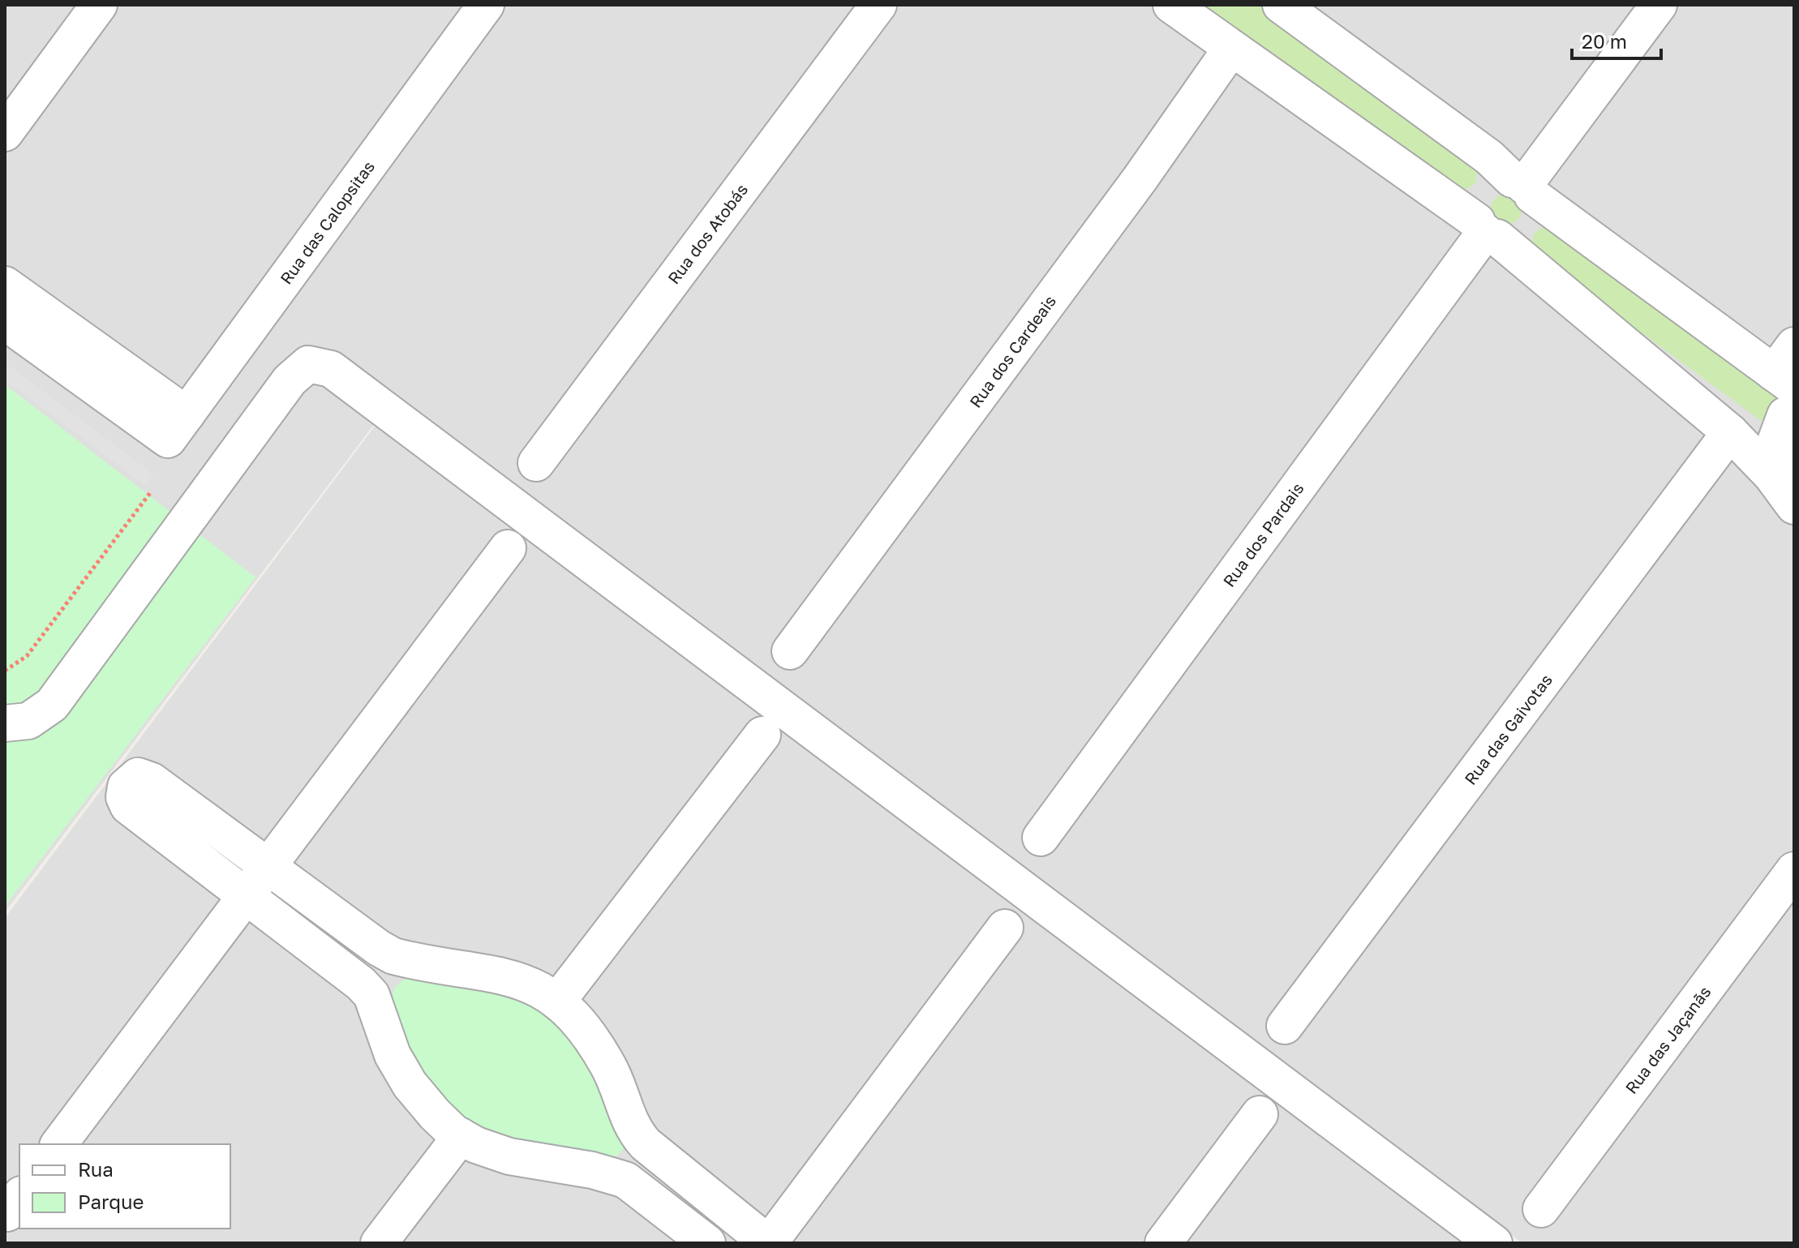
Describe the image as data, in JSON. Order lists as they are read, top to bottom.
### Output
{
  "streets": {
    "lane": [
      "Rua das Calopsitas",
      "Rua dos Atobás",
      "Rua dos Cardeais",
      "Rua dos Pardais",
      "Rua das Gaivotas",
      "Rua das Jaçanãs"
    ]
  },
  "legend": ["Rua", "Parque"],
  "scale_bar": "20 m"
}
